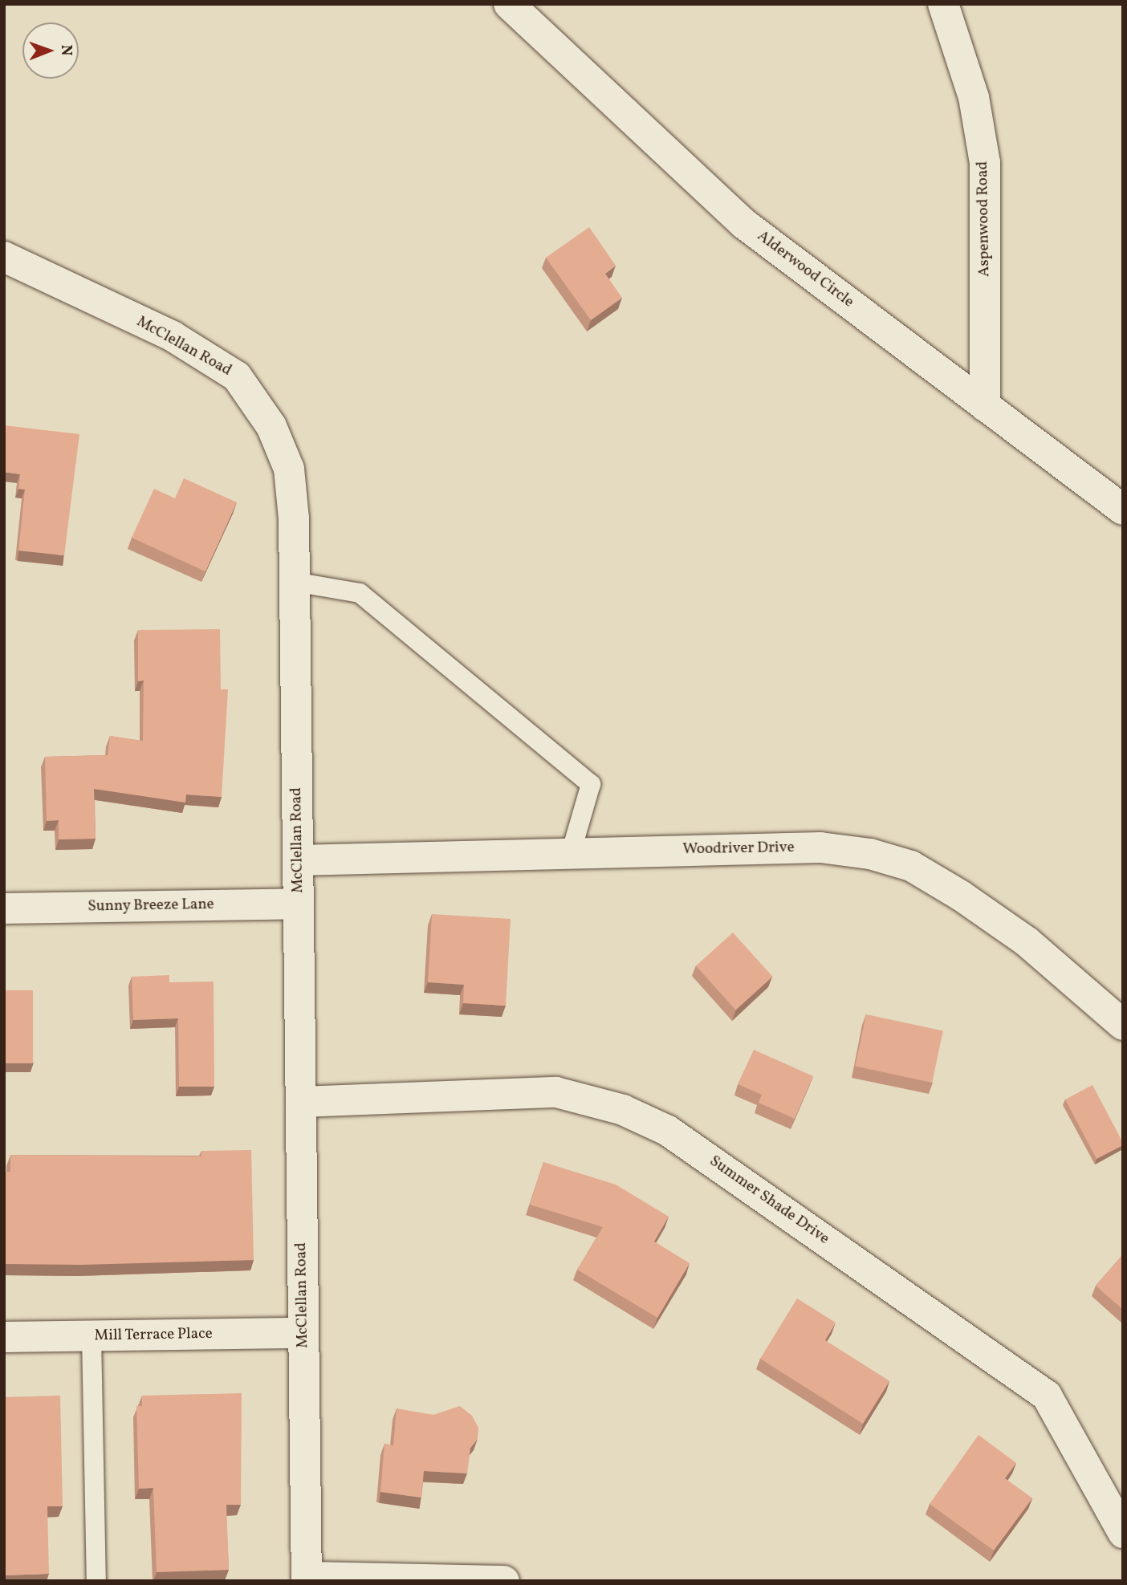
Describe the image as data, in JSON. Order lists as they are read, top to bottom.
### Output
{
  "streets": {
    "street": [
      "Aspenwood Road",
      "Alderwood Circle",
      "McClellan Road",
      "Woodriver Drive",
      "Sunny Breeze Lane",
      "Summer Shade Drive",
      "Mill Terrace Place"
    ]
  },
  "crossings": [
    ["Aspenwood Road", "Alderwood Circle"],
    ["McClellan Road", "Woodriver Drive"],
    ["McClellan Road", "Sunny Breeze Lane"],
    ["McClellan Road", "Summer Shade Drive"],
    ["McClellan Road", "Mill Terrace Place"]
  ],
  "north": "right"
}
